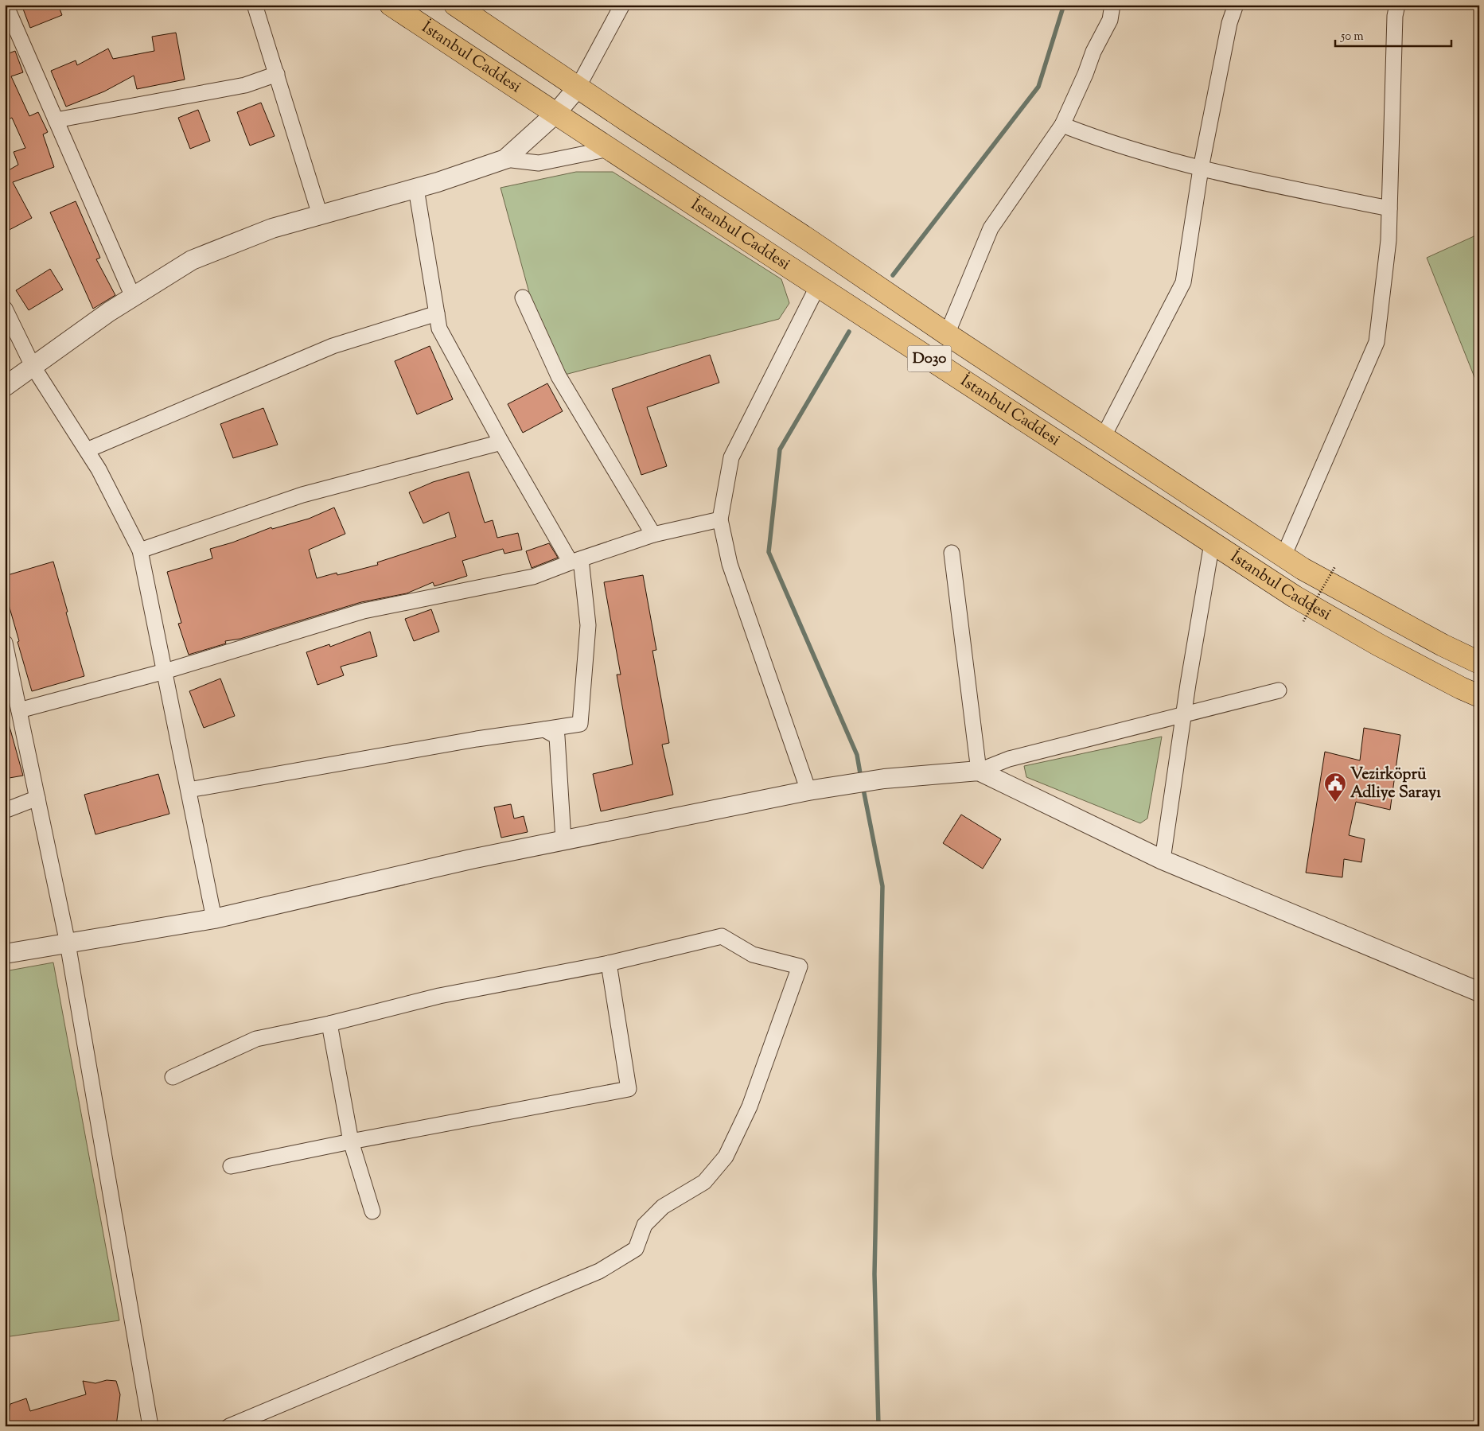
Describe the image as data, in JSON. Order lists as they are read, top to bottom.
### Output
{
  "streets": {
    "main road": ["İstanbul Caddesi", "D030"]
  },
  "places": {
    "public building": ["Vezirköprü Adliye Sarayı"]
  },
  "scale_bar": "50 m"
}
